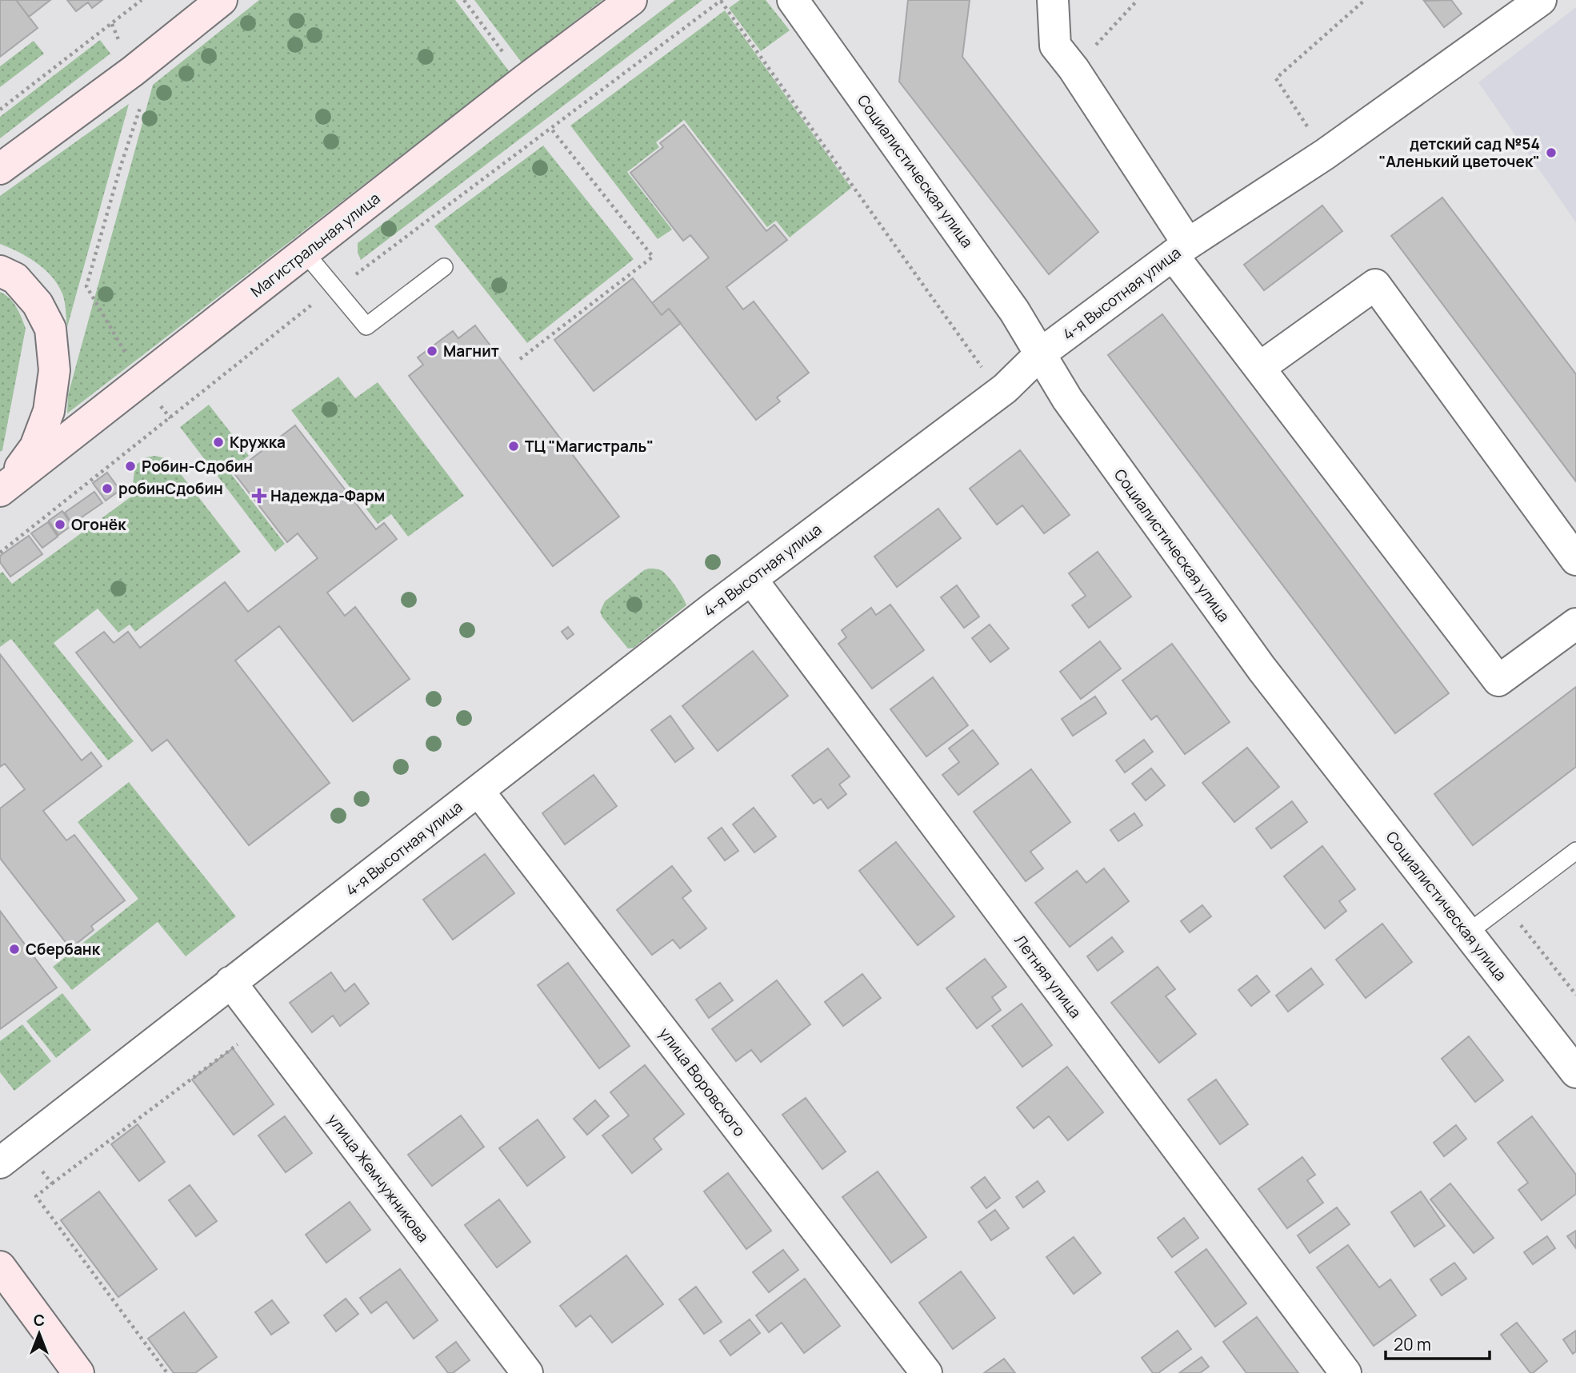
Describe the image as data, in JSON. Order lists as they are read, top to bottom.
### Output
{
  "streets": {
    "main road": ["Магистральная улица"],
    "street": [
      "Социалистическая улица",
      "4-я Высотная улица",
      "Летняя улица",
      "улица Воровского",
      "улица Жемчужникова"
    ]
  },
  "crossings": [
    ["Социалистическая улица", "4-я Высотная улица"],
    ["4-я Высотная улица", "Летняя улица"],
    ["4-я Высотная улица", "улица Воровского"],
    ["4-я Высотная улица", "улица Жемчужникова"]
  ],
  "places": {
    "other": [
      "детский сад №54 \"Аленький цветочек\"",
      "Магнит",
      "Кружка",
      "ТЦ \"Магистраль\"",
      "Робин-Сдобин",
      "робинСдобин",
      "Огонёк",
      "Сбербанк"
    ],
    "health": ["Надежда-Фарм"]
  },
  "scale_bar": "20 m",
  "north": "top"
}
